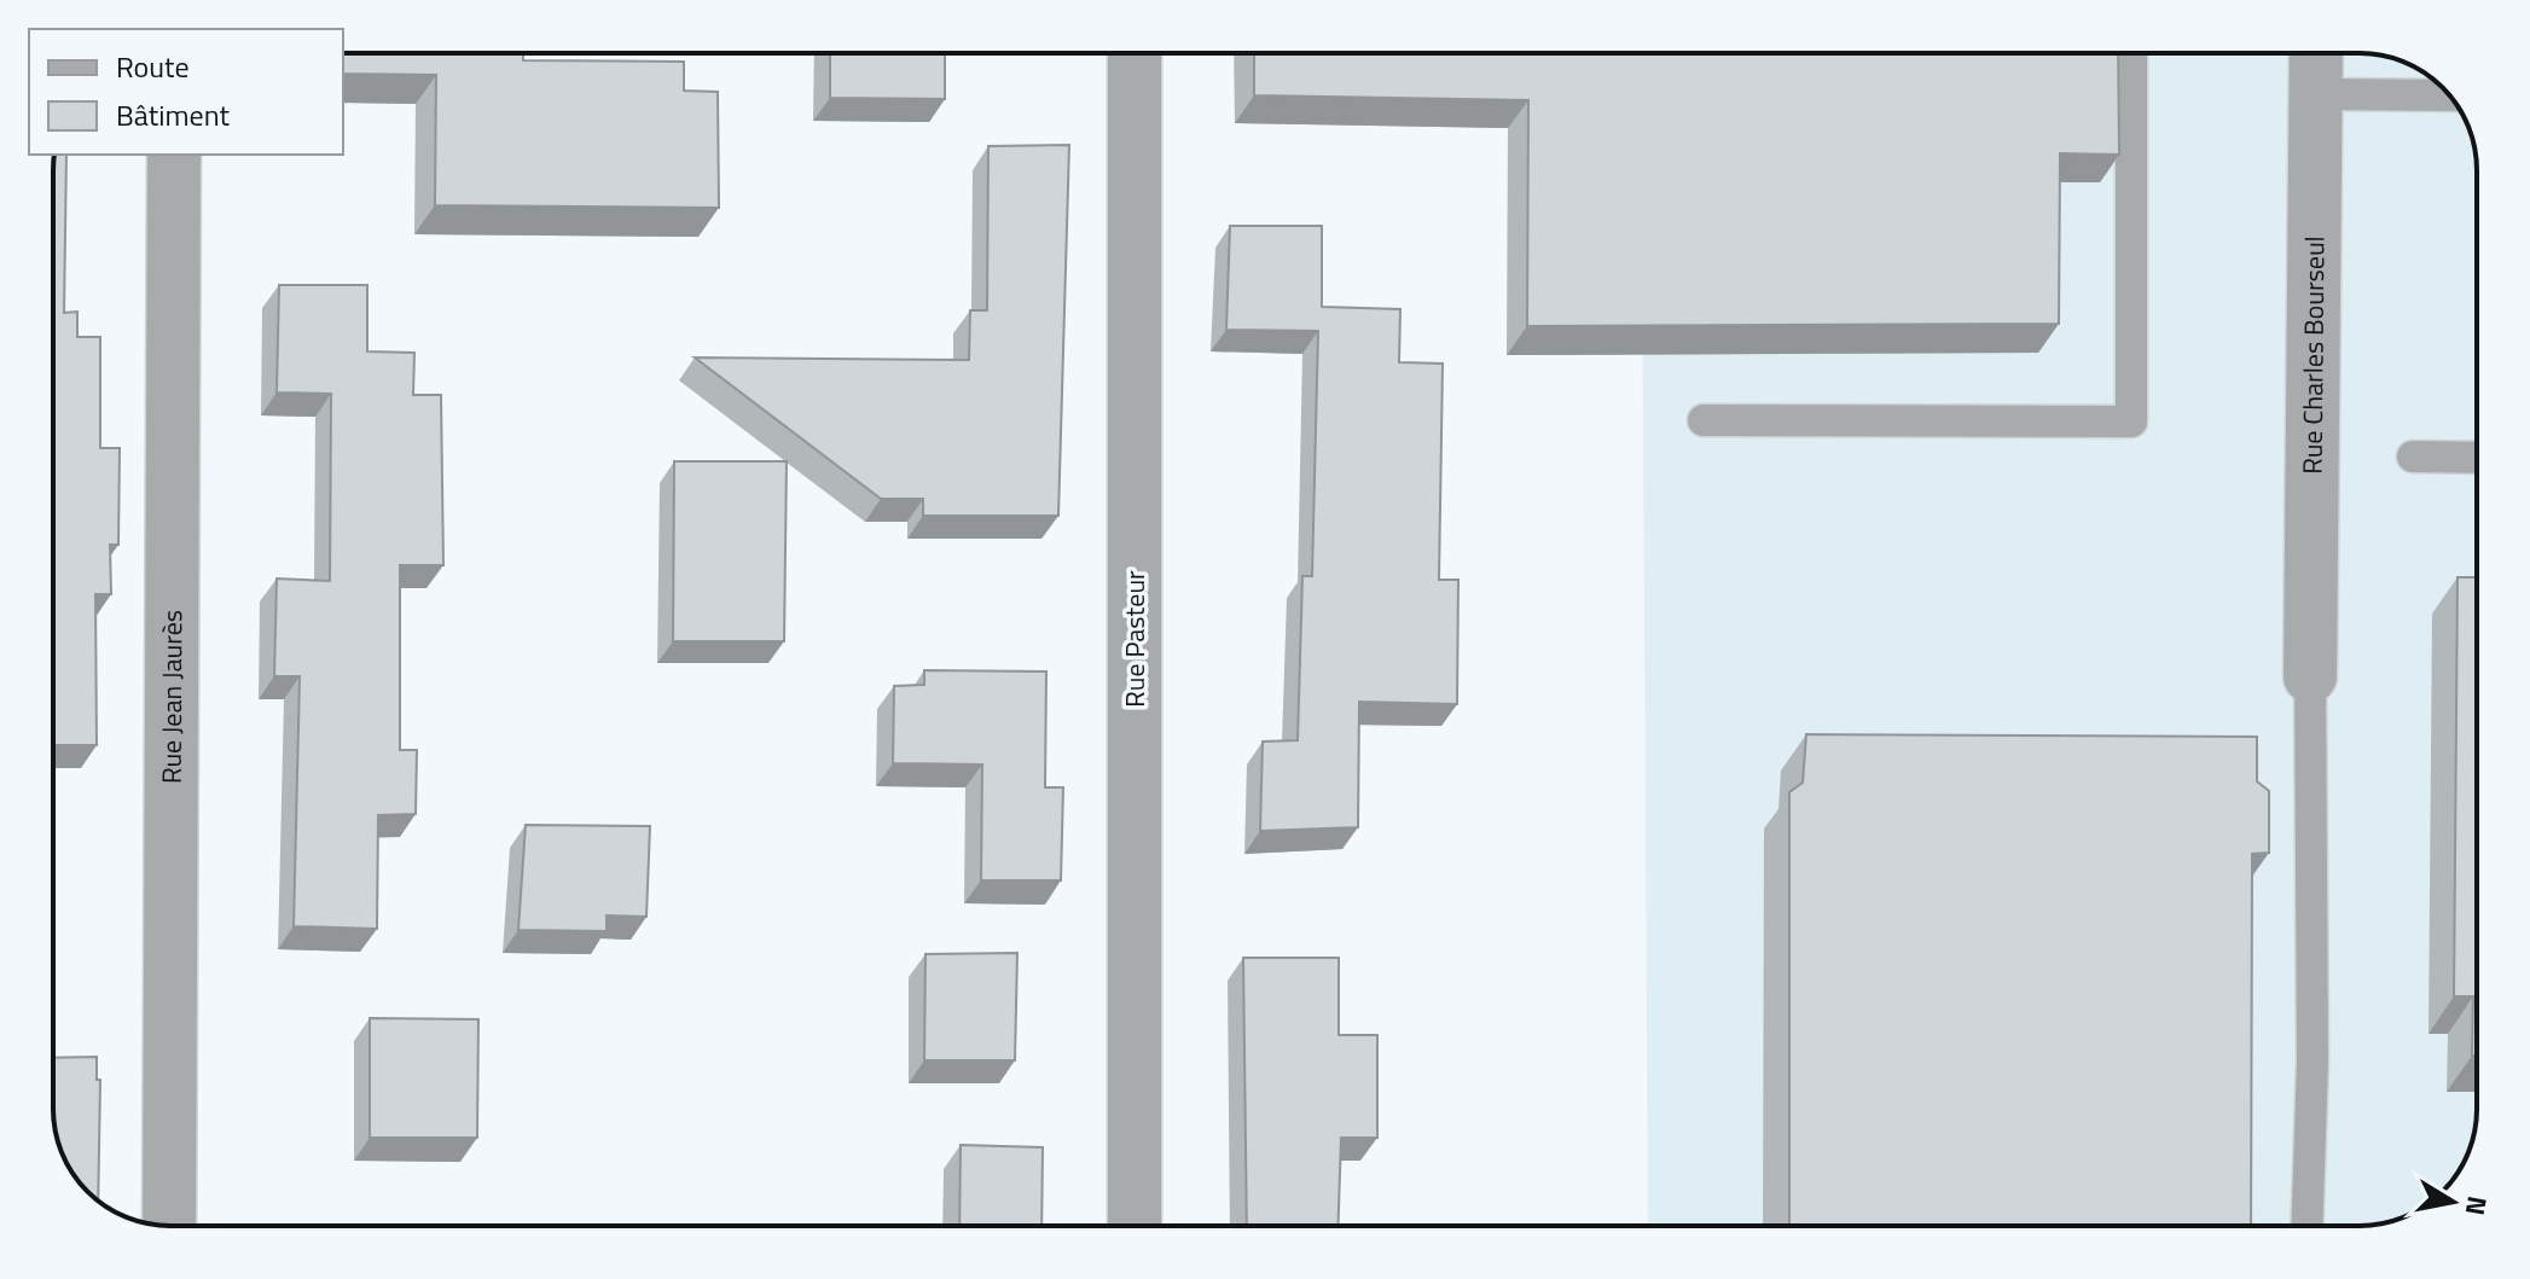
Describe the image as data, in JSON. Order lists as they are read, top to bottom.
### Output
{
  "streets": {
    "street": ["Rue Charles Bourseul", "Rue Pasteur", "Rue Jean Jaurès"]
  },
  "legend": ["Route", "Bâtiment"],
  "north": "right"
}
